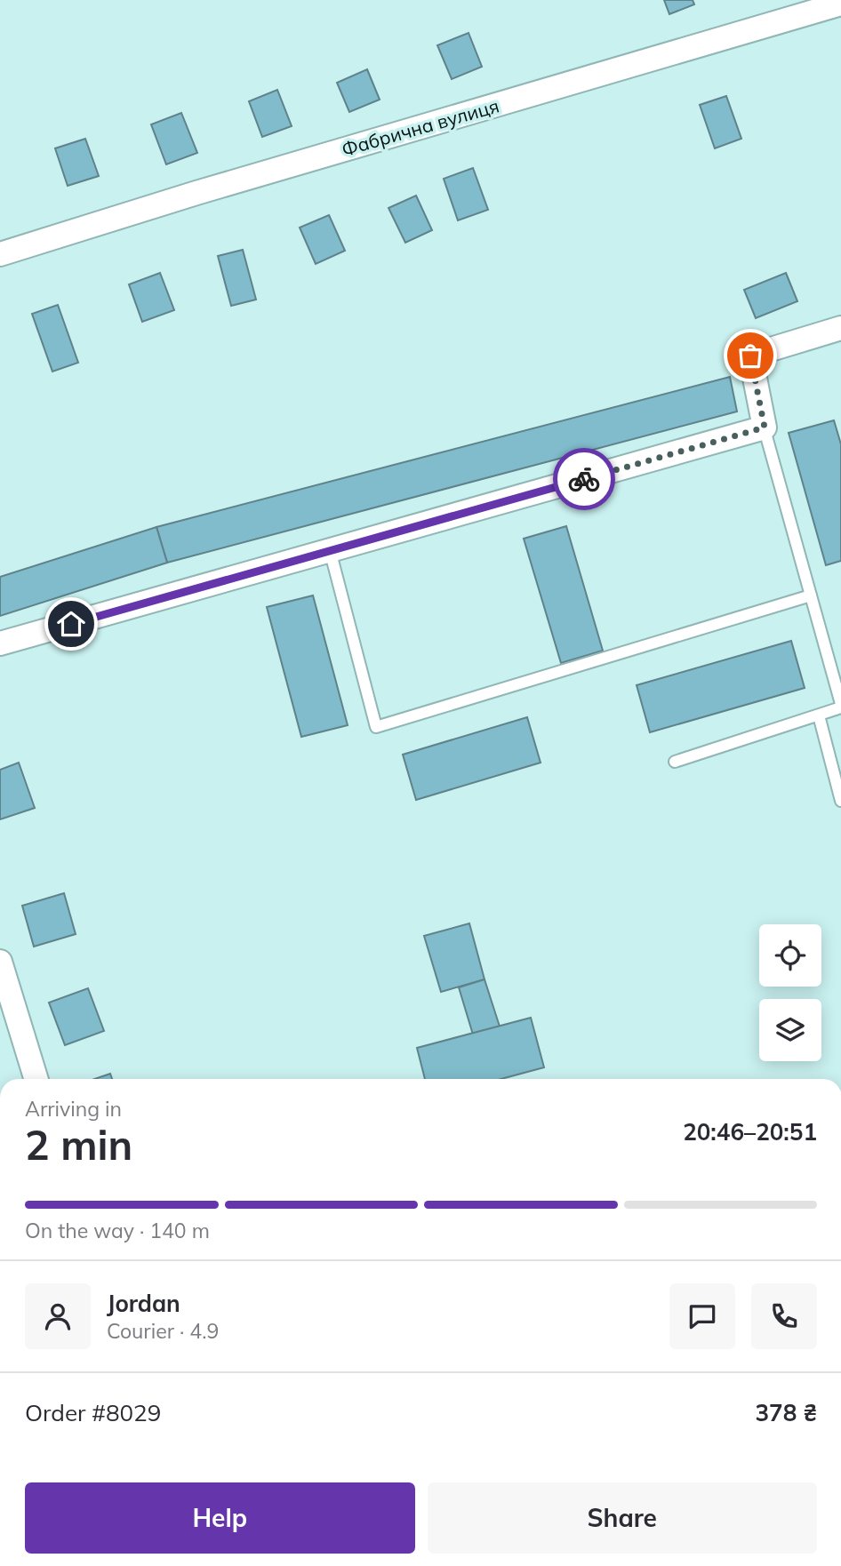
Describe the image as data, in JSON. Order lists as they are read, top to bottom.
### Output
{
  "streets": {
    "street": ["Фабрична вулиця"]
  },
  "page": {
    "heading": ["2 min", "Arriving in", "20:46–20:51"],
    "panel": [
      "Jordan",
      "Courier · 4.9",
      "Order #8029",
      "378 ₴"
    ],
    "bar": "On the way · 140 m",
    "buttons": ["Help", "Share"]
  }
}
